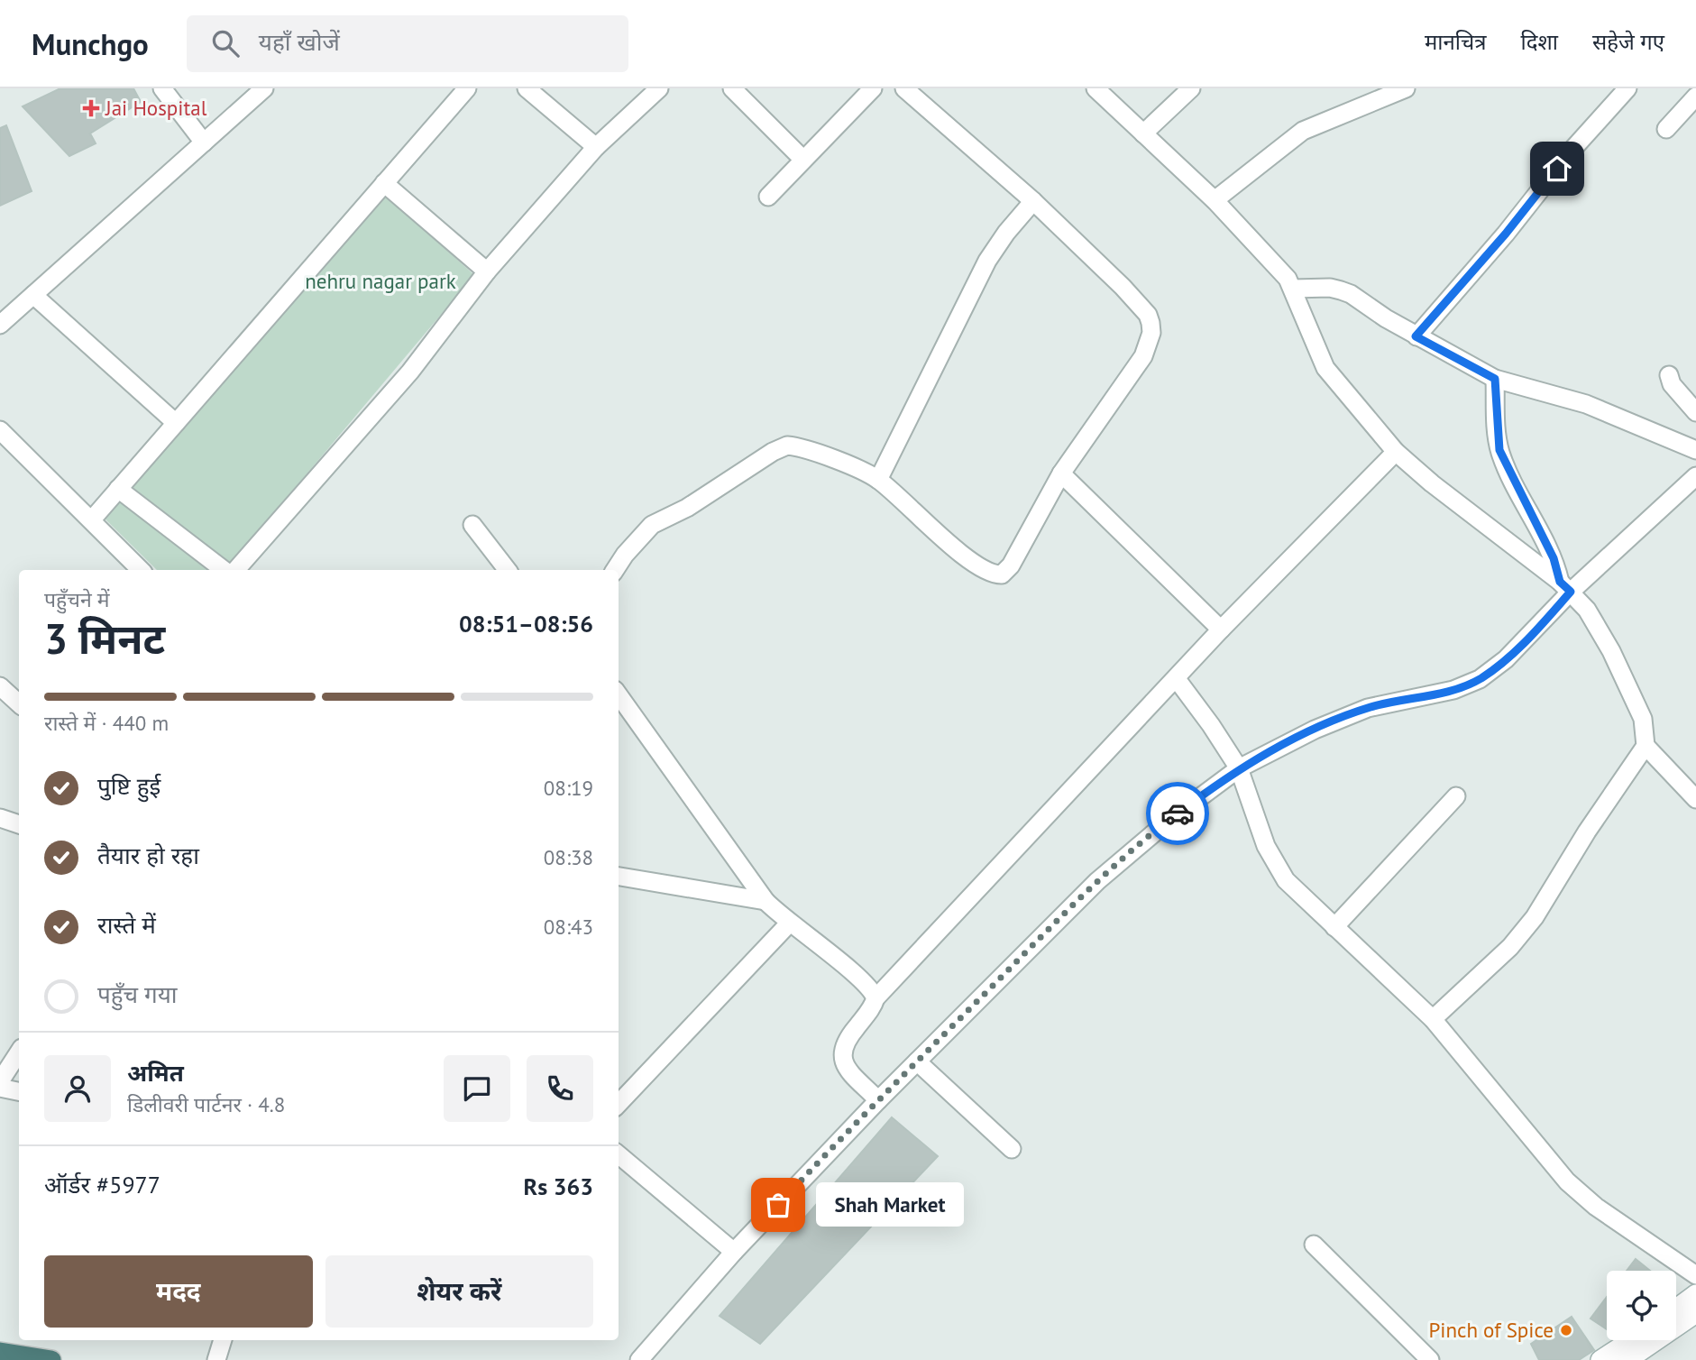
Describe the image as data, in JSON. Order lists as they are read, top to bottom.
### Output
{
  "parks": ["nehru nagar park"],
  "places": {
    "health": ["Jai Hospital"],
    "other": ["Shah Market", "Pinch of Spice"]
  },
  "page": {
    "header": "Munchgo",
    "search": "यहाँ खोजें",
    "nav": ["मानचित्र", "दिशा", "सहेजे गए"],
    "heading": ["3 मिनट", "पहुँचने में", "08:51–08:56"],
    "panel": [
      "अमित",
      "डिलीवरी पार्टनर · 4.8",
      "ऑर्डर #5977",
      "Rs 363"
    ],
    "bar": "रास्ते में · 440 m",
    "list": [
      ["पुष्टि हुई", "08:19"],
      ["तैयार हो रहा", "08:38"],
      ["रास्ते में", "08:43"],
      "पहुँच गया"
    ],
    "bubble": "Shah Market",
    "buttons": ["मदद", "शेयर करें"]
  }
}
